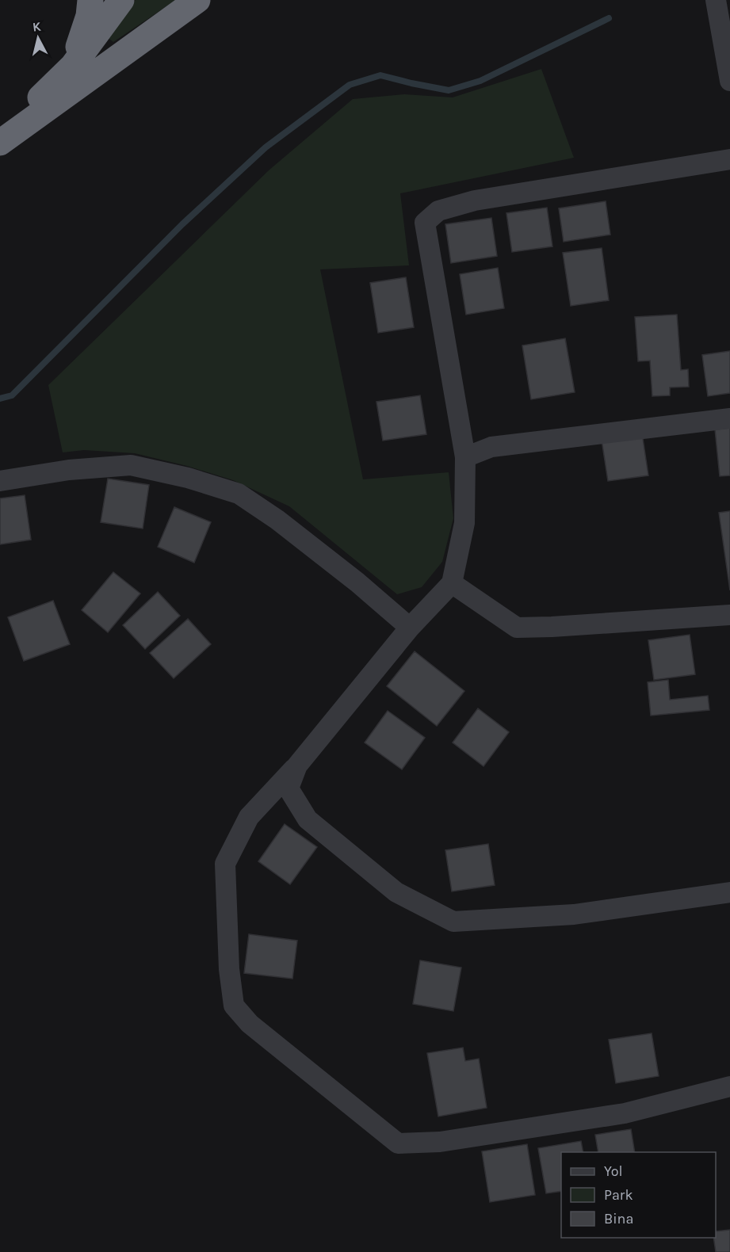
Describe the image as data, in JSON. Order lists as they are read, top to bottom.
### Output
{
  "legend": ["Yol", "Park", "Bina"],
  "north": "top"
}
